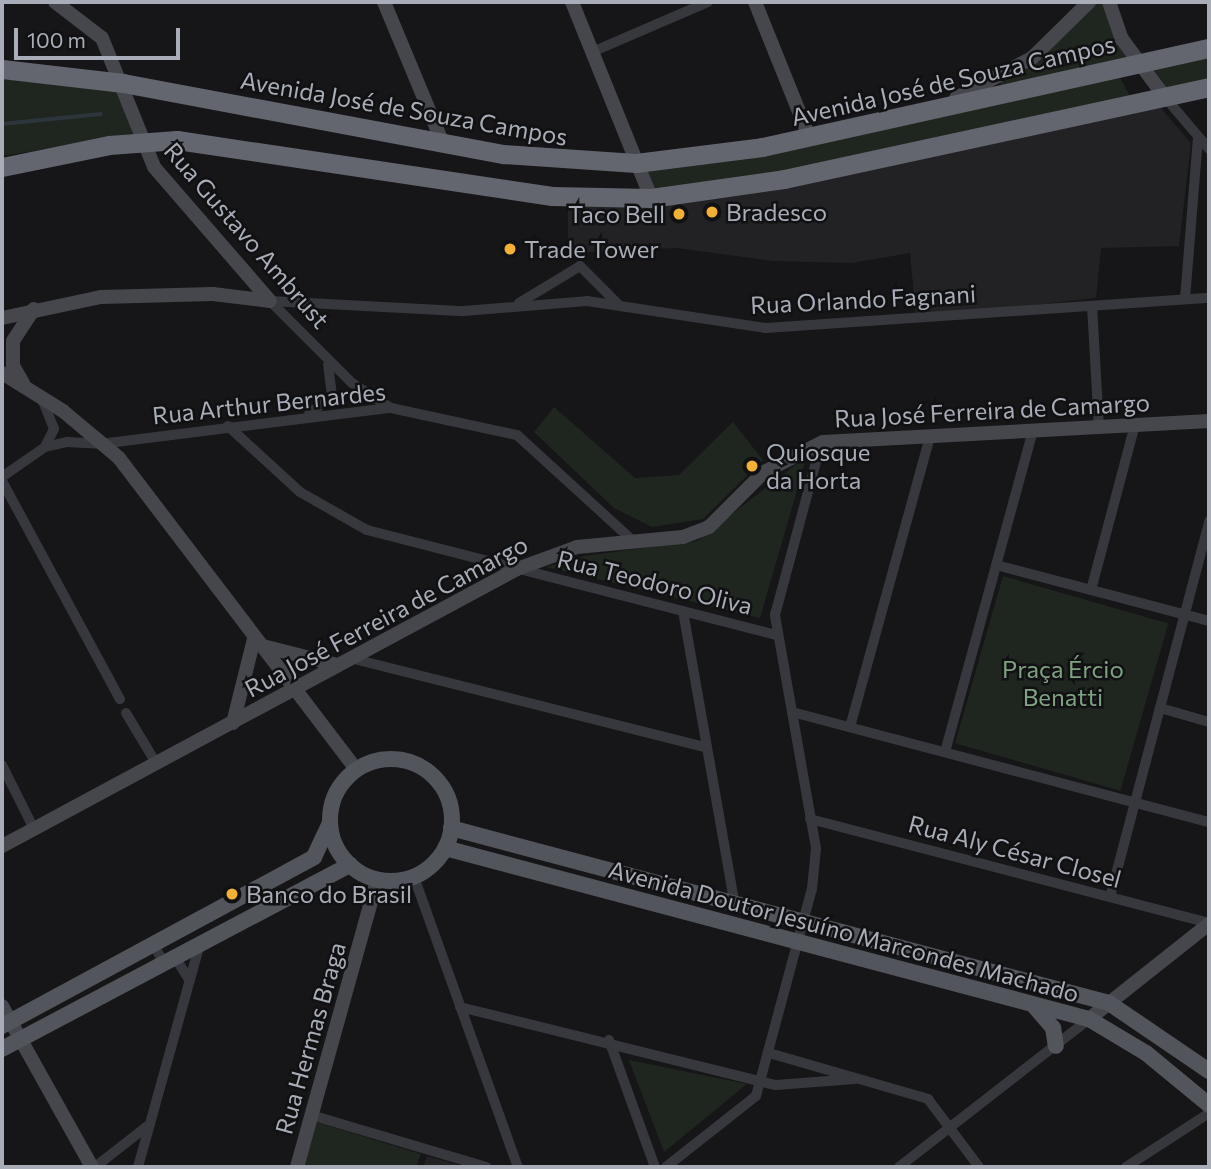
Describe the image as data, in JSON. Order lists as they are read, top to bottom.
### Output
{
  "streets": {
    "highway": ["Avenida José de Souza Campos"],
    "main road": ["Avenida Doutor Jesuíno Marcondes Machado"],
    "street": [
      "Rua Gustavo Ambrust",
      "Rua Orlando Fagnani",
      "Rua Arthur Bernardes",
      "Rua José Ferreira de Camargo",
      "Rua Teodoro Oliva",
      "Rua Aly César Closel",
      "Rua Hermas Braga"
    ]
  },
  "crossings": [
    ["Avenida José de Souza Campos", "Rua Gustavo Ambrust"],
    ["Rua Gustavo Ambrust", "Rua Orlando Fagnani"],
    ["Rua Gustavo Ambrust", "Rua Arthur Bernardes"],
    ["Rua Arthur Bernardes", "Rua José Ferreira de Camargo"],
    ["Rua Arthur Bernardes", "Rua Teodoro Oliva"],
    ["Rua José Ferreira de Camargo", "Rua Teodoro Oliva"],
    ["Avenida Doutor Jesuíno Marcondes Machado", "Rua Hermas Braga"]
  ],
  "parks": ["Praça Ércio Benatti"],
  "places": [
    "Bradesco",
    "Taco Bell",
    "Trade Tower",
    "Quiosque da Horta",
    "Banco do Brasil"
  ],
  "scale_bar": "100 m"
}
